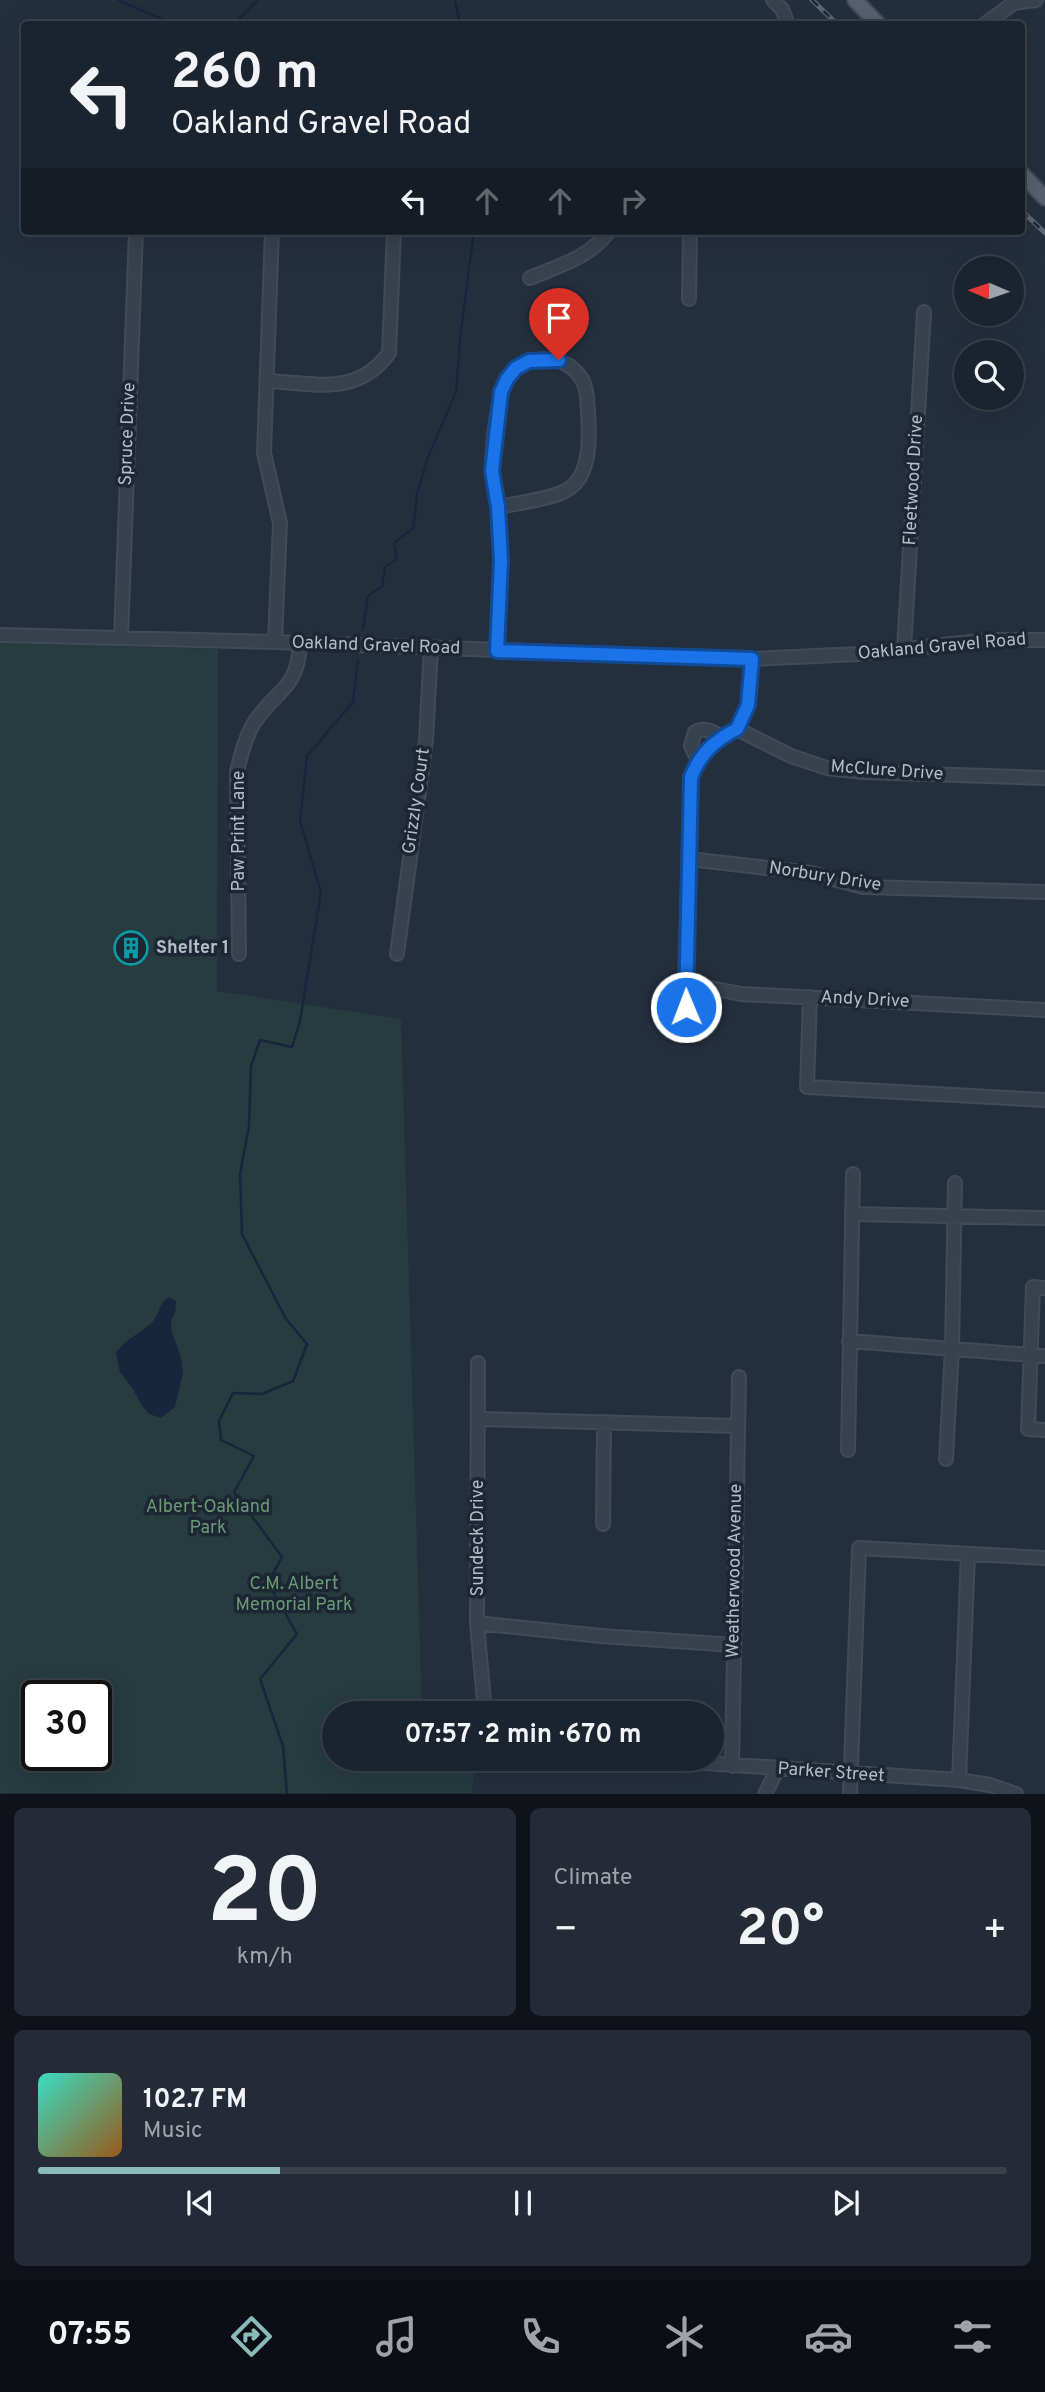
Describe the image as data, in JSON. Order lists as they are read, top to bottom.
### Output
{
  "streets": {
    "street": [
      "Spruce Drive",
      "Fleetwood Drive",
      "Oakland Gravel Road",
      "McClure Drive",
      "Grizzly Court",
      "Paw Print Lane",
      "Norbury Drive",
      "Andy Drive",
      "Sundeck Drive",
      "Weatherwood Avenue",
      "Parker Street"
    ]
  },
  "crossings": [
    ["Spruce Drive", "Oakland Gravel Road"],
    ["Fleetwood Drive", "Oakland Gravel Road"],
    ["Oakland Gravel Road", "Grizzly Court"],
    ["Oakland Gravel Road", "Paw Print Lane"],
    ["Weatherwood Avenue", "Parker Street"]
  ],
  "parks": ["Albert-Oakland Park", "C.M. Albert Memorial Park"],
  "places": {
    "building": ["Shelter 1"]
  },
  "north": "left",
  "page": {
    "turn": ["260 m", "Oakland Gravel Road"],
    "limit": "30",
    "trip": "07:57 · 2 min · 670 m",
    "tile": [
      ["20", "km/h"],
      "Climate"
    ],
    "heat": ["−", "20°", "+"],
    "song": ["102.7 FM", "Music"],
    "tabs": "07:55"
  }
}
